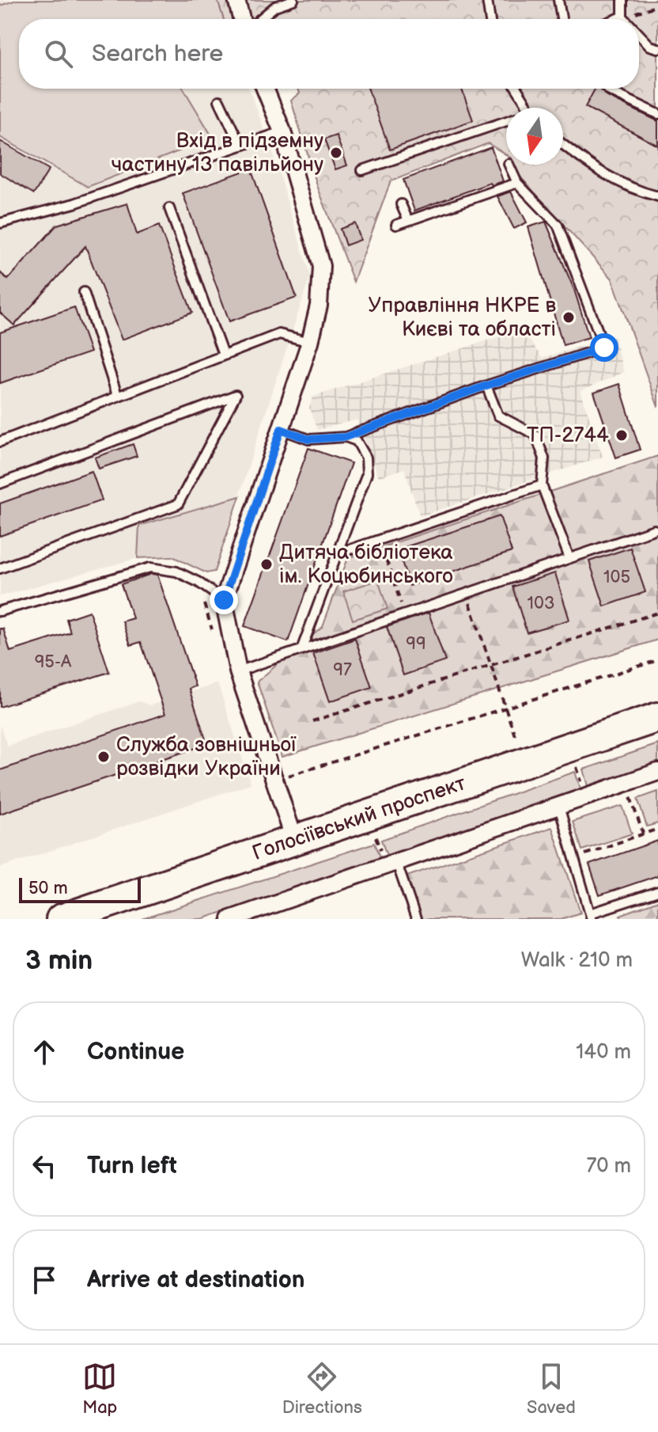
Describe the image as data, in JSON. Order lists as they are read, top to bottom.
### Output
{
  "streets": {
    "highway": ["Голосіївський проспект"]
  },
  "places": [
    "Вхід в підземну частину 13 павільйону",
    "Управління НКРЕ в Києві та області",
    "ТП-2744",
    "Дитяча бібліотека ім. Коцюбинського",
    "Служба зовнішньої розвідки України"
  ],
  "house_numbers": [
    "105",
    "103",
    "99",
    "95-А",
    "97"
  ],
  "scale_bar": "50 m",
  "north": "bottom",
  "page": {
    "search": "Search here",
    "scale": "50 m",
    "heading": ["3 min", "Walk · 210 m"],
    "list": [
      ["Continue", "140 m"],
      ["Turn left", "70 m"],
      "Arrive at destination"
    ],
    "nav": ["Map", "Directions", "Saved"]
  }
}
